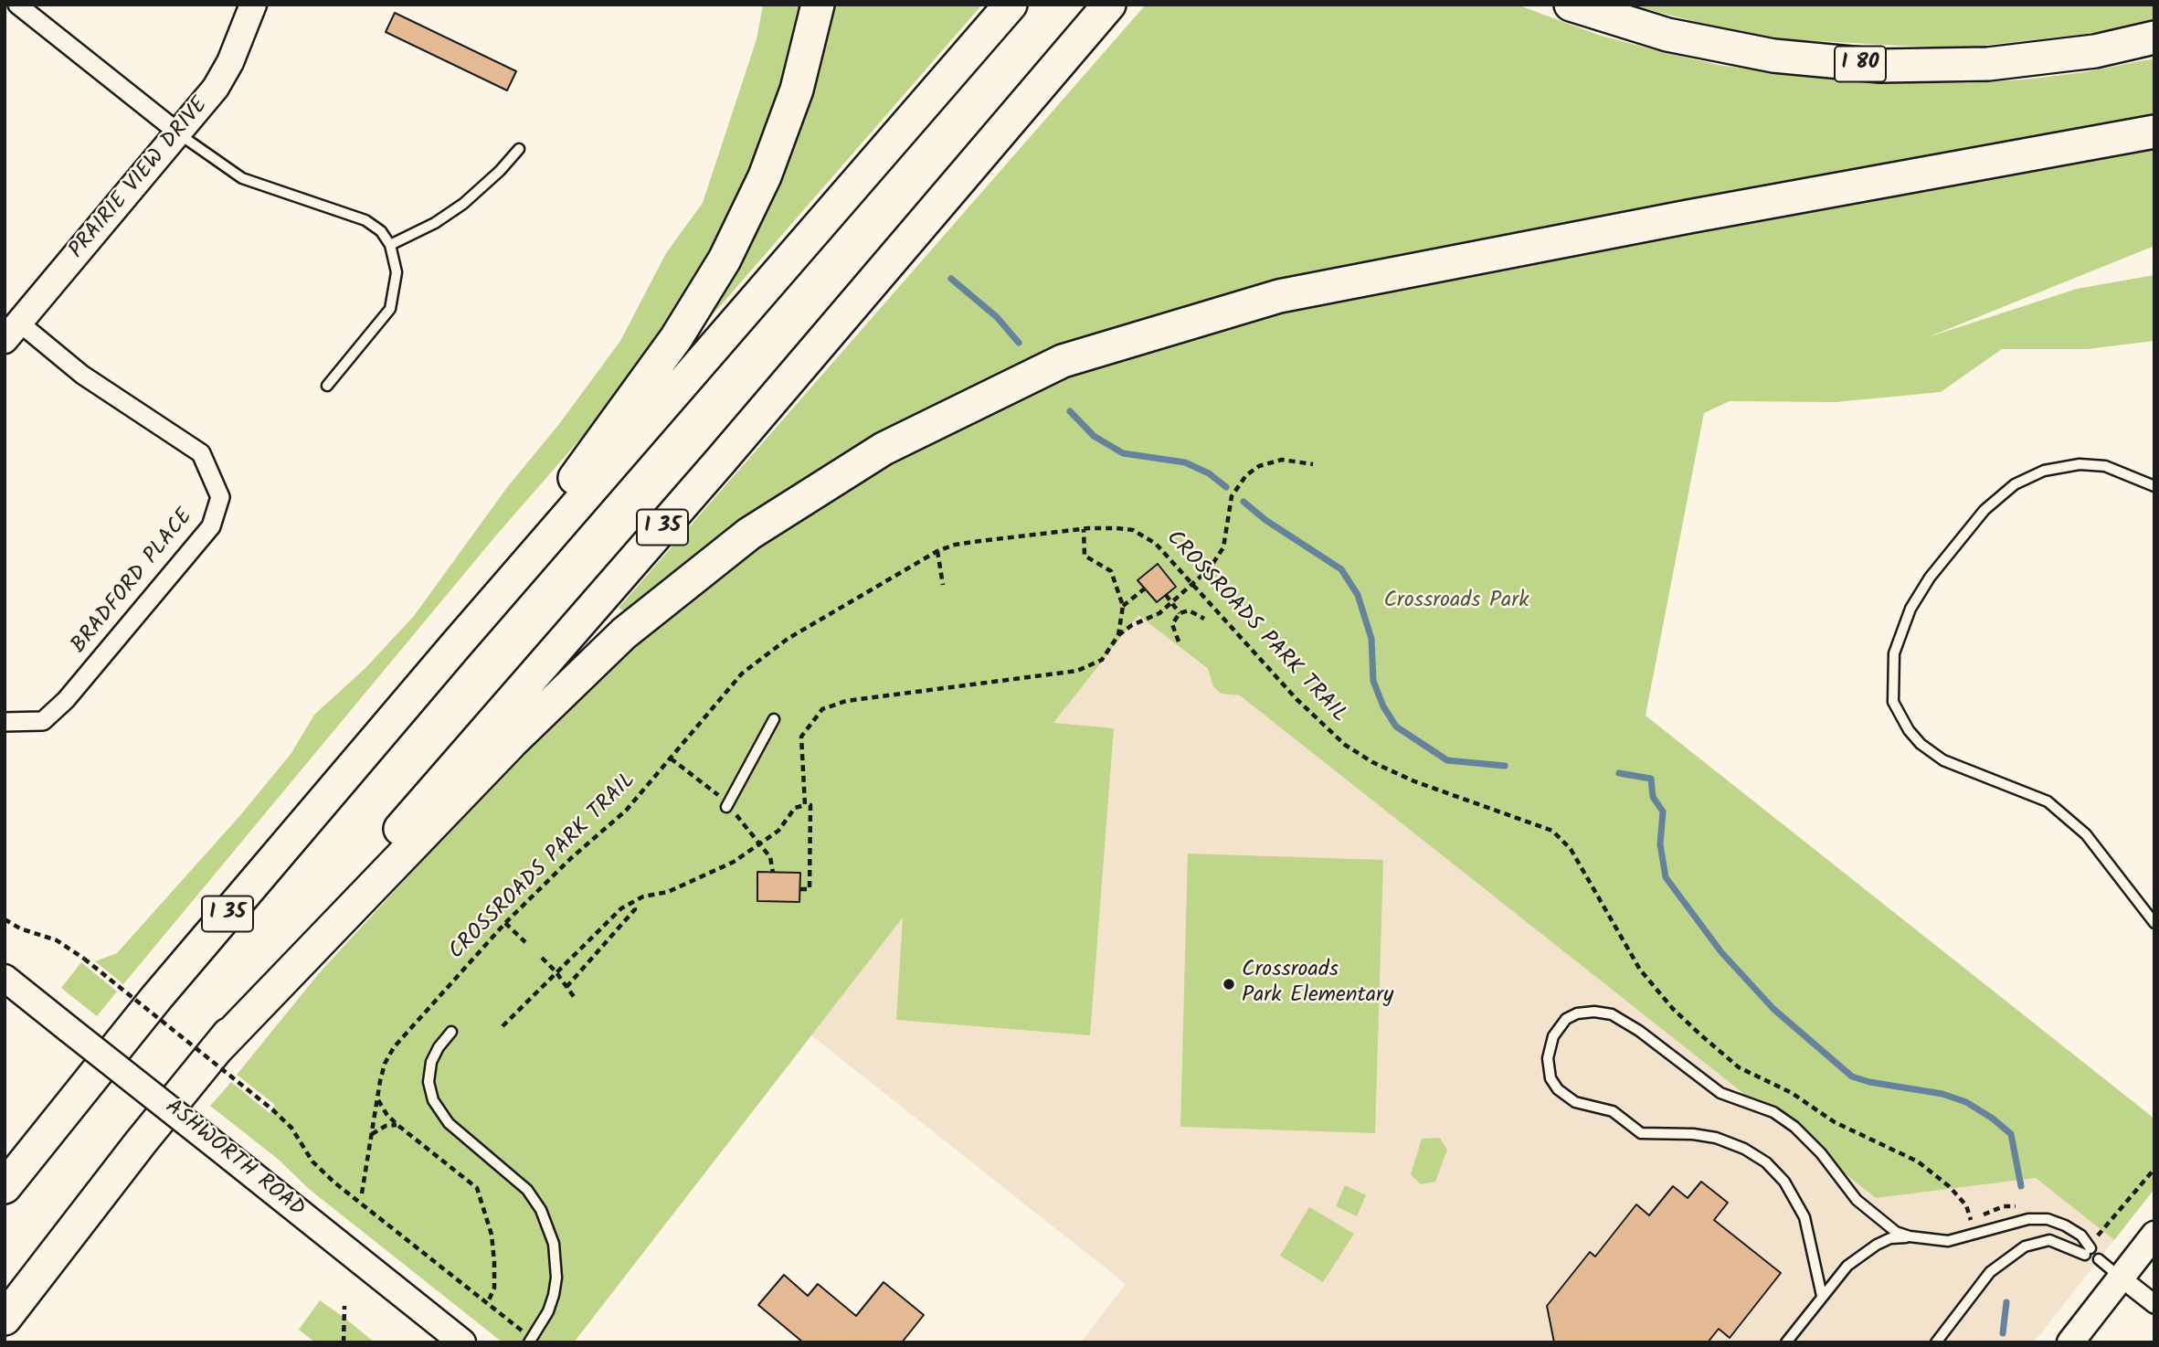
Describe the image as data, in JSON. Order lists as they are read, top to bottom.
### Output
{
  "streets": {
    "highway": ["I 80", "I 35"],
    "main road": ["PRAIRIE VIEW DRIVE", "ASHWORTH ROAD"],
    "street": ["BRADFORD PLACE"],
    "path": ["CROSSROADS PARK TRAIL"]
  },
  "crossings": [
    ["PRAIRIE VIEW DRIVE", "BRADFORD PLACE"]
  ],
  "parks": ["Crossroads Park"],
  "places": ["Crossroads Park Elementary"]
}
